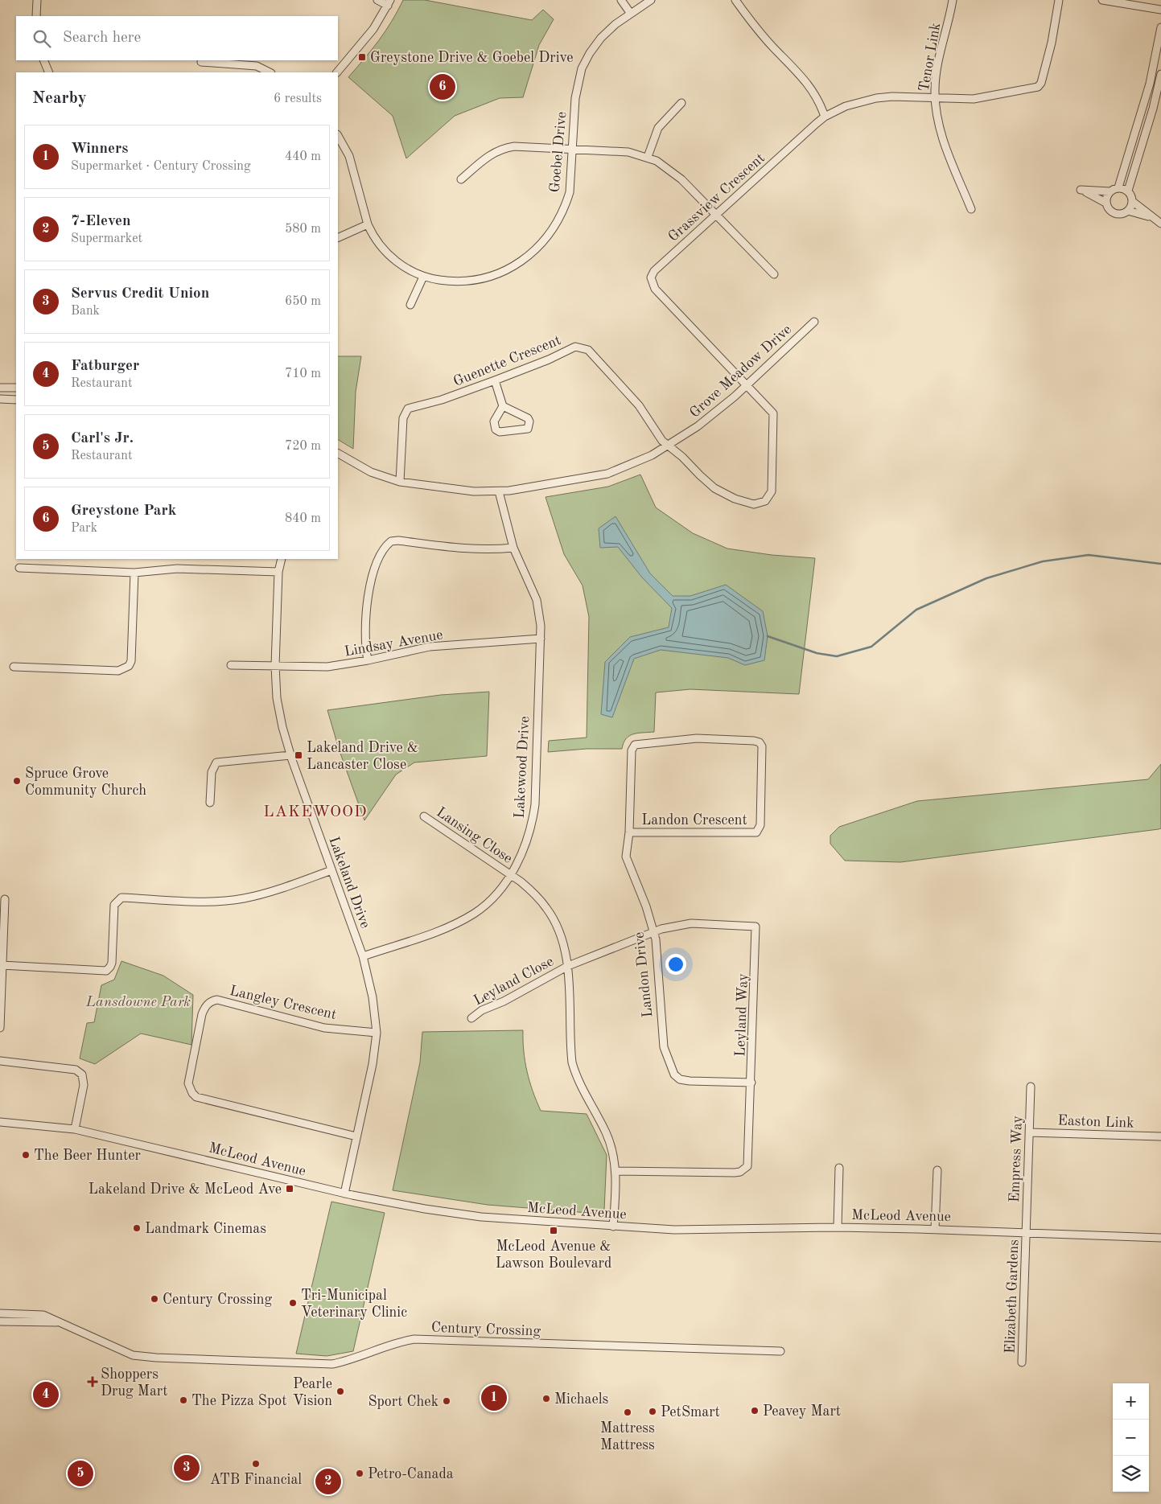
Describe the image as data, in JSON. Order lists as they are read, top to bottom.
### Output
{
  "streets": {
    "street": [
      "Tenor Link",
      "Goebel Drive",
      "Grassview Crescent",
      "Guenette Crescent",
      "Grove Meadow Drive",
      "Lindsay Avenue",
      "Lakewood Drive",
      "Landon Crescent",
      "Lansing Close",
      "Lakeland Drive",
      "Landon Drive",
      "Leyland Close",
      "Langley Crescent",
      "Leyland Way",
      "Easton Link",
      "McLeod Avenue",
      "Empress Way",
      "Elizabeth Gardens",
      "Century Crossing"
    ]
  },
  "crossings": [
    ["Tenor Link", "Grassview Crescent"],
    ["Grassview Crescent", "Grove Meadow Drive"],
    ["Guenette Crescent", "Grove Meadow Drive"],
    ["Grove Meadow Drive", "Lakewood Drive"],
    ["Lindsay Avenue", "Lakewood Drive"],
    ["Lindsay Avenue", "Lakeland Drive"],
    ["Lakewood Drive", "Lansing Close"],
    ["Lakewood Drive", "Lakeland Drive"],
    ["Landon Crescent", "Landon Drive"],
    ["Lansing Close", "Leyland Close"],
    ["Lansing Close", "Leyland Way"],
    ["Lansing Close", "McLeod Avenue"],
    ["Lakeland Drive", "Langley Crescent"],
    ["Lakeland Drive", "McLeod Avenue"],
    ["Landon Drive", "Leyland Way"],
    ["Leyland Close", "Leyland Way"],
    ["Easton Link", "Empress Way"],
    ["McLeod Avenue", "Empress Way"],
    ["McLeod Avenue", "Elizabeth Gardens"],
    ["Empress Way", "Elizabeth Gardens"]
  ],
  "districts": ["LAKEWOOD"],
  "parks": ["Lansdowne Park"],
  "places": {
    "transit": [
      "Greystone Drive & Goebel Drive",
      "Lakeland Drive & Lancaster Close",
      "Lakeland Drive & McLeod Ave",
      "McLeod Avenue & Lawson Boulevard"
    ],
    "other": [
      "Spruce Grove Community Church",
      "The Beer Hunter",
      "Landmark Cinemas",
      "Century Crossing",
      "Tri-Municipal Veterinary Clinic",
      "Pearle Vision",
      "Michaels",
      "The Pizza Spot",
      "Sport Chek",
      "Peavey Mart",
      "PetSmart",
      "Mattress Mattress",
      "ATB Financial",
      "Petro-Canada"
    ],
    "health": ["Shoppers Drug Mart"]
  },
  "page": {
    "search": "Search here",
    "pins": [
      "6",
      "4",
      "1",
      "3",
      "5",
      "2"
    ],
    "heading": ["Nearby", "6 results"],
    "list": [
      {
        "mark": "1",
        "name": "Winners",
        "note": "Supermarket · Century Crossing",
        "value": "440 m"
      },
      {
        "mark": "2",
        "name": "7-Eleven",
        "note": "Supermarket",
        "value": "580 m"
      },
      {
        "mark": "3",
        "name": "Servus Credit Union",
        "note": "Bank",
        "value": "650 m"
      },
      {
        "mark": "4",
        "name": "Fatburger",
        "note": "Restaurant",
        "value": "710 m"
      },
      {
        "mark": "5",
        "name": "Carl's Jr.",
        "note": "Restaurant",
        "value": "720 m"
      },
      {
        "mark": "6",
        "name": "Greystone Park",
        "note": "Park",
        "value": "840 m"
      }
    ],
    "map_buttons": ["+", "−"]
  }
}
